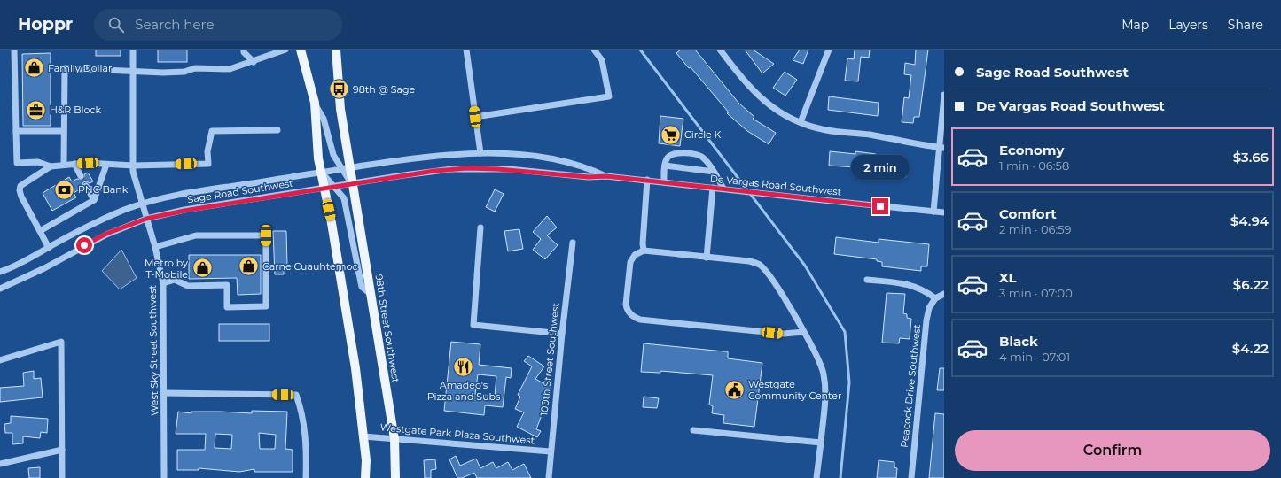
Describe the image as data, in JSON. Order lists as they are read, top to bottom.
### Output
{
  "streets": {
    "main road": ["98th Street Southwest"],
    "street": [
      "De Vargas Road Southwest",
      "Sage Road Southwest",
      "West Sky Street Southwest",
      "100th Street Southwest",
      "Peacock Drive Southwest",
      "Westgate Park Plaza Southwest"
    ]
  },
  "crossings": [
    ["De Vargas Road Southwest", "Sage Road Southwest"],
    ["De Vargas Road Southwest", "98th Street Southwest"],
    ["Sage Road Southwest", "98th Street Southwest"],
    ["Sage Road Southwest", "West Sky Street Southwest"],
    ["98th Street Southwest", "Westgate Park Plaza Southwest"],
    ["100th Street Southwest", "Westgate Park Plaza Southwest"]
  ],
  "places": {
    "shop": ["Family Dollar", "Carne Cuauhtemoc", "Metro by T-Mobile"],
    "bus stop": ["98th @ Sage"],
    "office": ["H&R Block"],
    "supermarket": ["Circle K"],
    "bank": ["PNC Bank"],
    "restaurant": ["Amadeo's Pizza and Subs"],
    "public building": ["Westgate Community Center"]
  },
  "page": {
    "header": "Hoppr",
    "search": "Search here",
    "nav": ["Map", "Layers", "Share"],
    "banner": ["Sage Road Southwest", "De Vargas Road Southwest"],
    "list": [
      {
        "name": "Economy",
        "note": "1 min · 06:58",
        "value": "$3.66"
      },
      {
        "name": "Comfort",
        "note": "2 min · 06:59",
        "value": "$4.94"
      },
      {
        "name": "XL",
        "note": "3 min · 07:00",
        "value": "$6.22"
      },
      {
        "name": "Black",
        "note": "4 min · 07:01",
        "value": "$4.22"
      }
    ],
    "bubble": "2 min",
    "buttons": "Confirm"
  }
}
